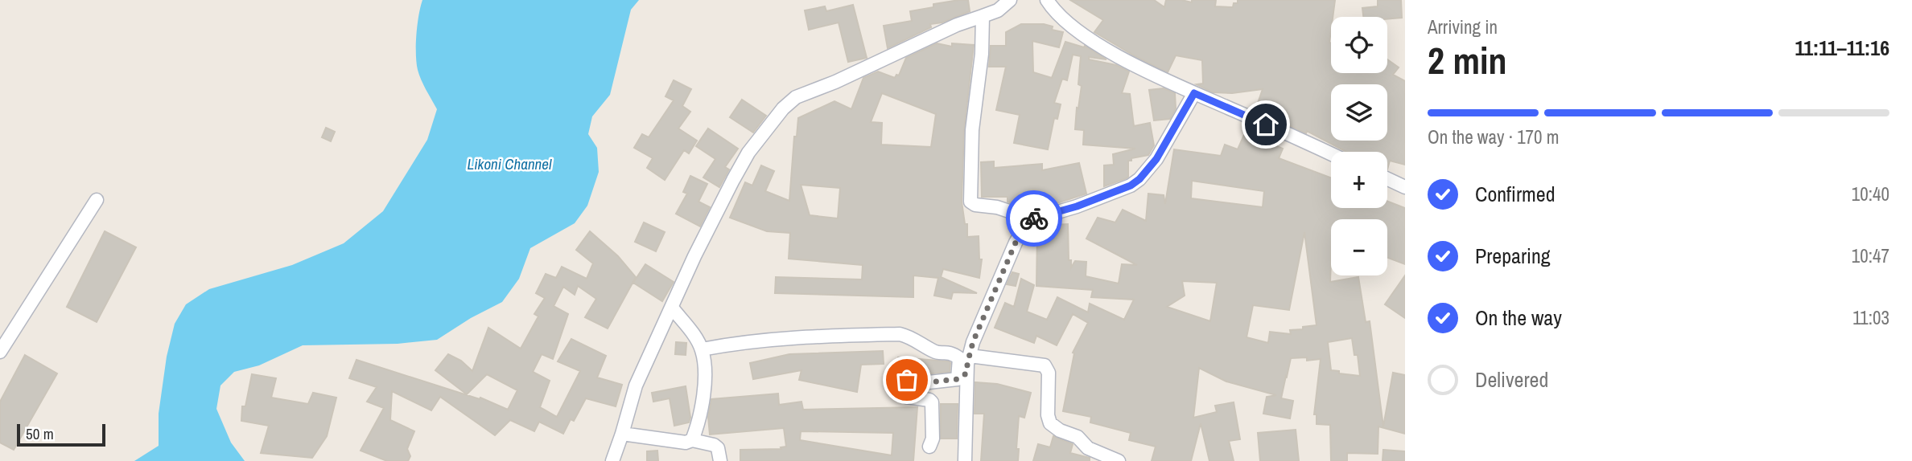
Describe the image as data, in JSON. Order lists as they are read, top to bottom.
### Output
{
  "water": ["Likoni Channel"],
  "scale_bar": "50 m",
  "page": {
    "heading": ["2 min", "Arriving in", "11:11–11:16"],
    "map_buttons": ["+", "−"],
    "bar": "On the way · 170 m",
    "list": [
      ["Confirmed", "10:40"],
      ["Preparing", "10:47"],
      ["On the way", "11:03"],
      "Delivered"
    ],
    "scale": "50 m"
  }
}
